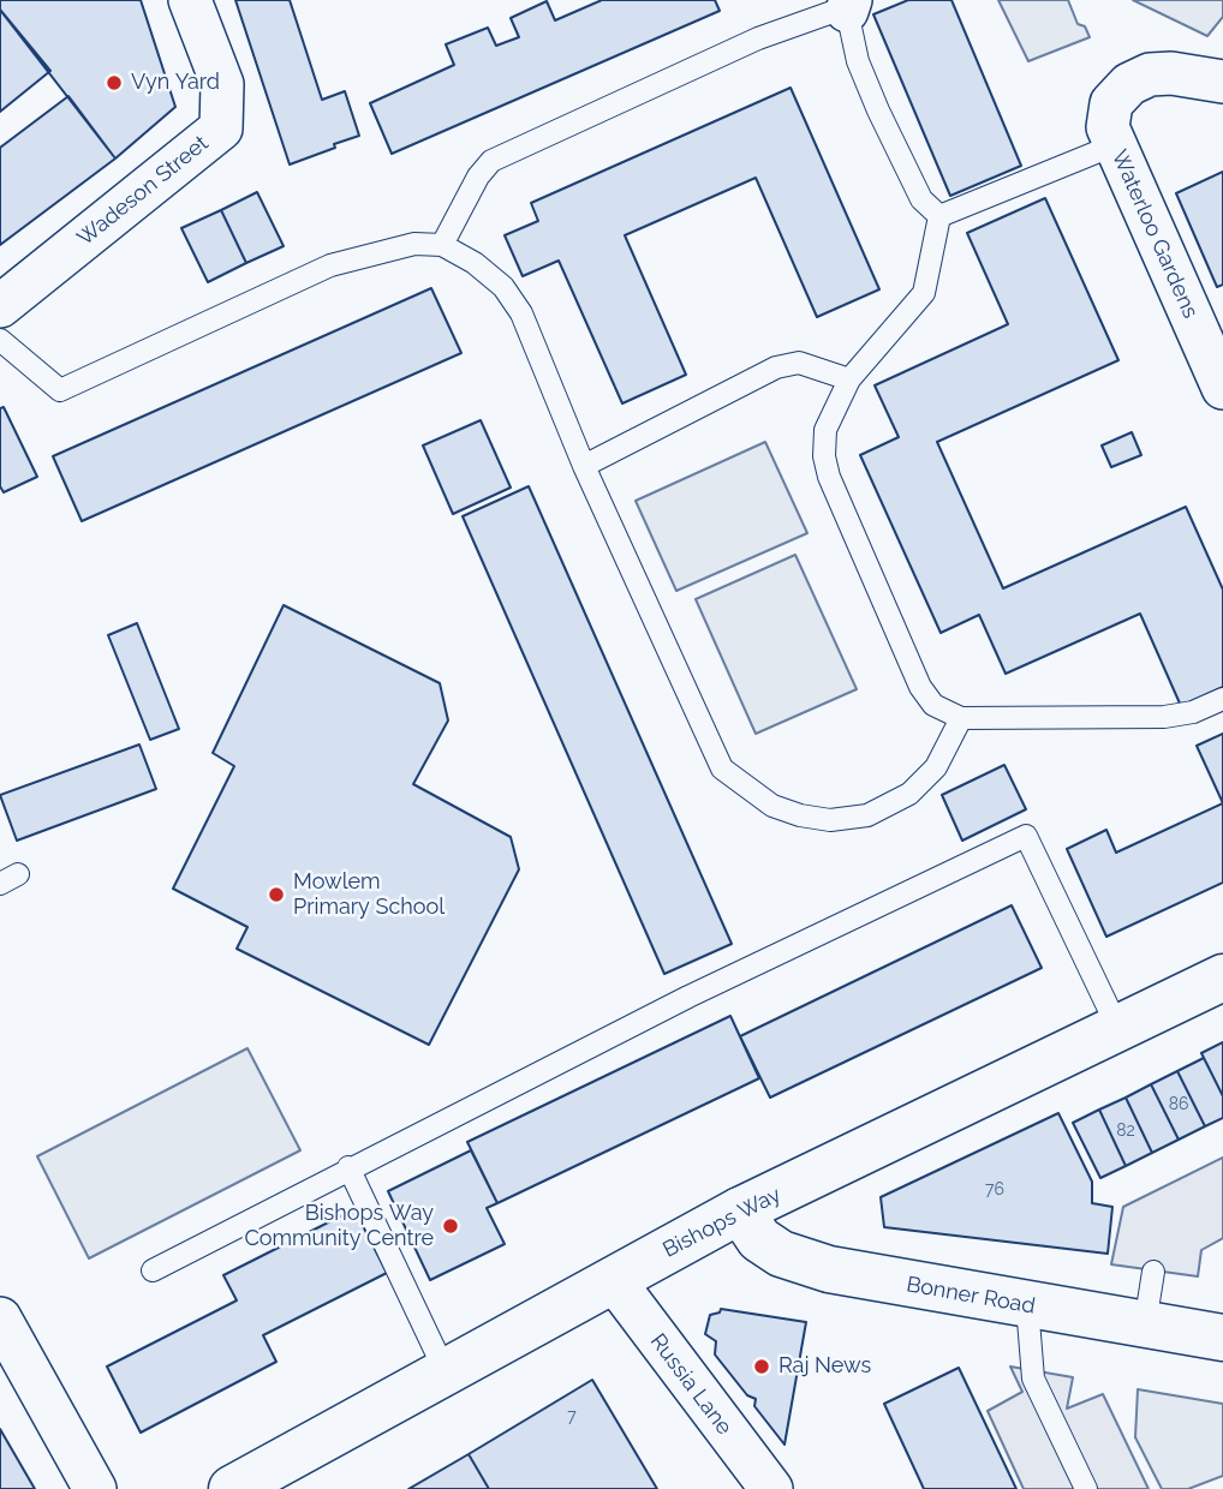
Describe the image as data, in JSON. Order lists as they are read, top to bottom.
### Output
{
  "streets": {
    "main road": ["Bishops Way", "Bonner Road"],
    "street": ["Wadeson Street", "Waterloo Gardens", "Russia Lane"]
  },
  "crossings": [
    ["Bishops Way", "Bonner Road"],
    ["Bishops Way", "Russia Lane"]
  ],
  "places": [
    "Vyn Yard",
    "Mowlem Primary School",
    "Bishops Way Community Centre",
    "Raj News"
  ],
  "house_numbers": [
    "86",
    "82",
    "76",
    "7"
  ]
}
